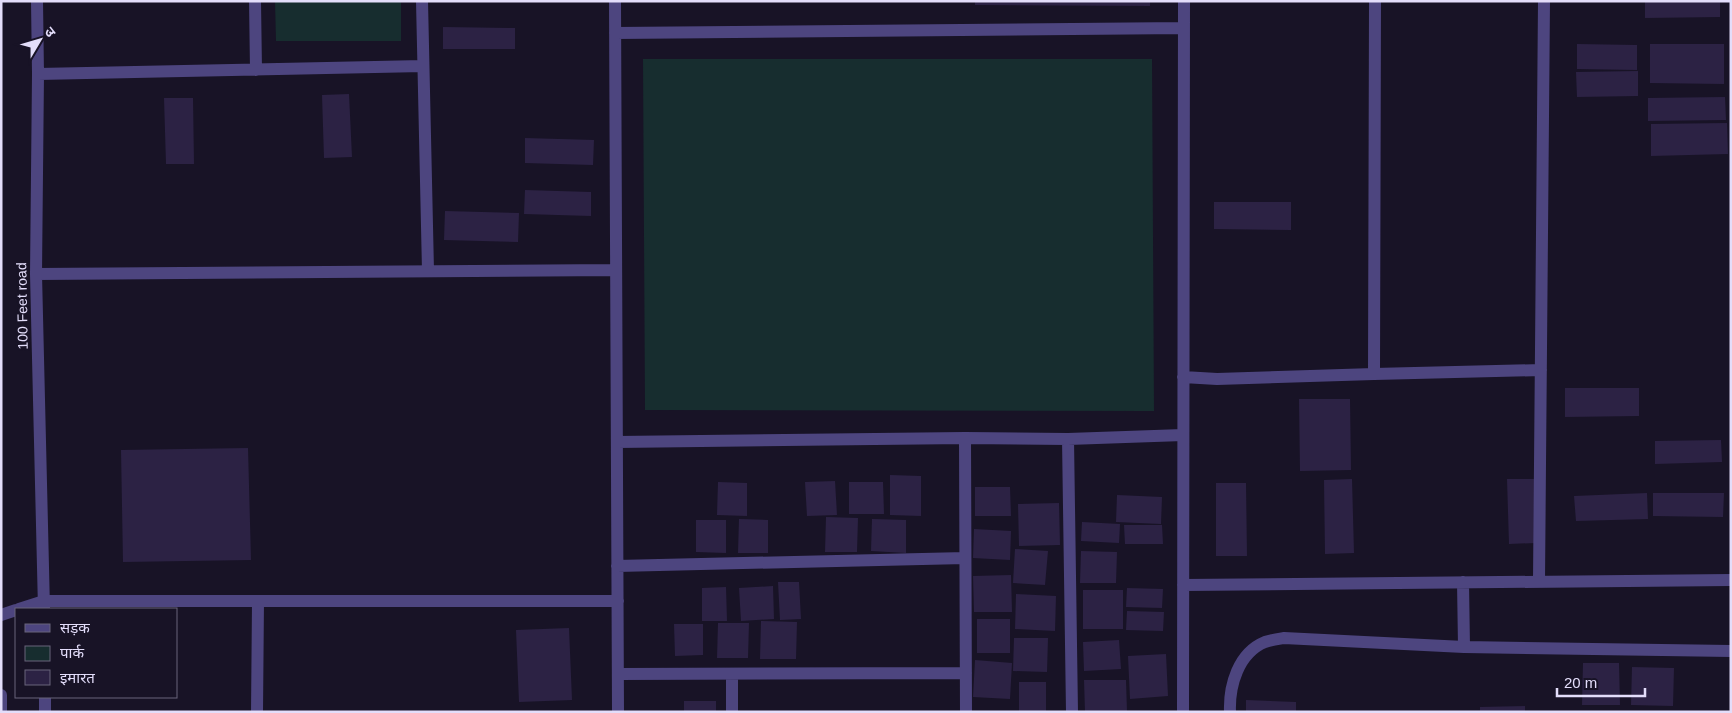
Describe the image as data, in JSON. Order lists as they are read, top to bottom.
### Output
{
  "streets": {
    "street": ["100 Feet road"]
  },
  "legend": ["सड़क", "पार्क", "इमारत"],
  "scale_bar": "20 m",
  "north": "top right"
}
